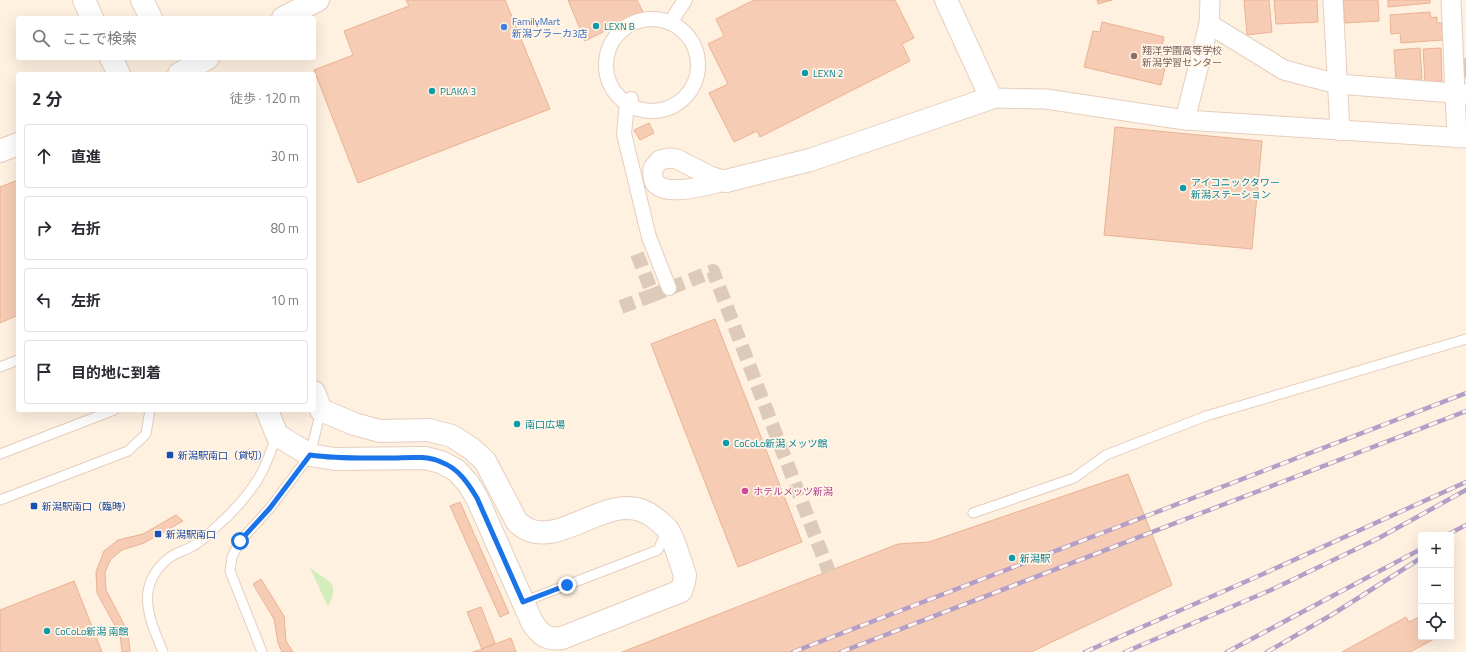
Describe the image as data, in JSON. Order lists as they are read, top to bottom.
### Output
{
  "places": {
    "other": [
      "LEXN B",
      "FamilyMart 新潟プラーカ3店",
      "翔洋学園高等学校 新潟学習センター",
      "LEXN 2",
      "PLAKA 3",
      "アイコニックタワー 新潟ステーション",
      "南口広場",
      "CoCoLo新潟 メッツ館",
      "ホテルメッツ新潟",
      "新潟駅",
      "CoCoLo新潟 南館"
    ],
    "transit": ["新潟駅南口（貸切）", "新潟駅南口（臨時）", "新潟駅南口"]
  },
  "page": {
    "search": "ここで検索",
    "heading": ["2 分", "徒歩 · 120 m"],
    "list": [
      ["直進", "30 m"],
      ["右折", "80 m"],
      ["左折", "10 m"],
      "目的地に到着"
    ],
    "map_buttons": ["+", "−"]
  }
}
